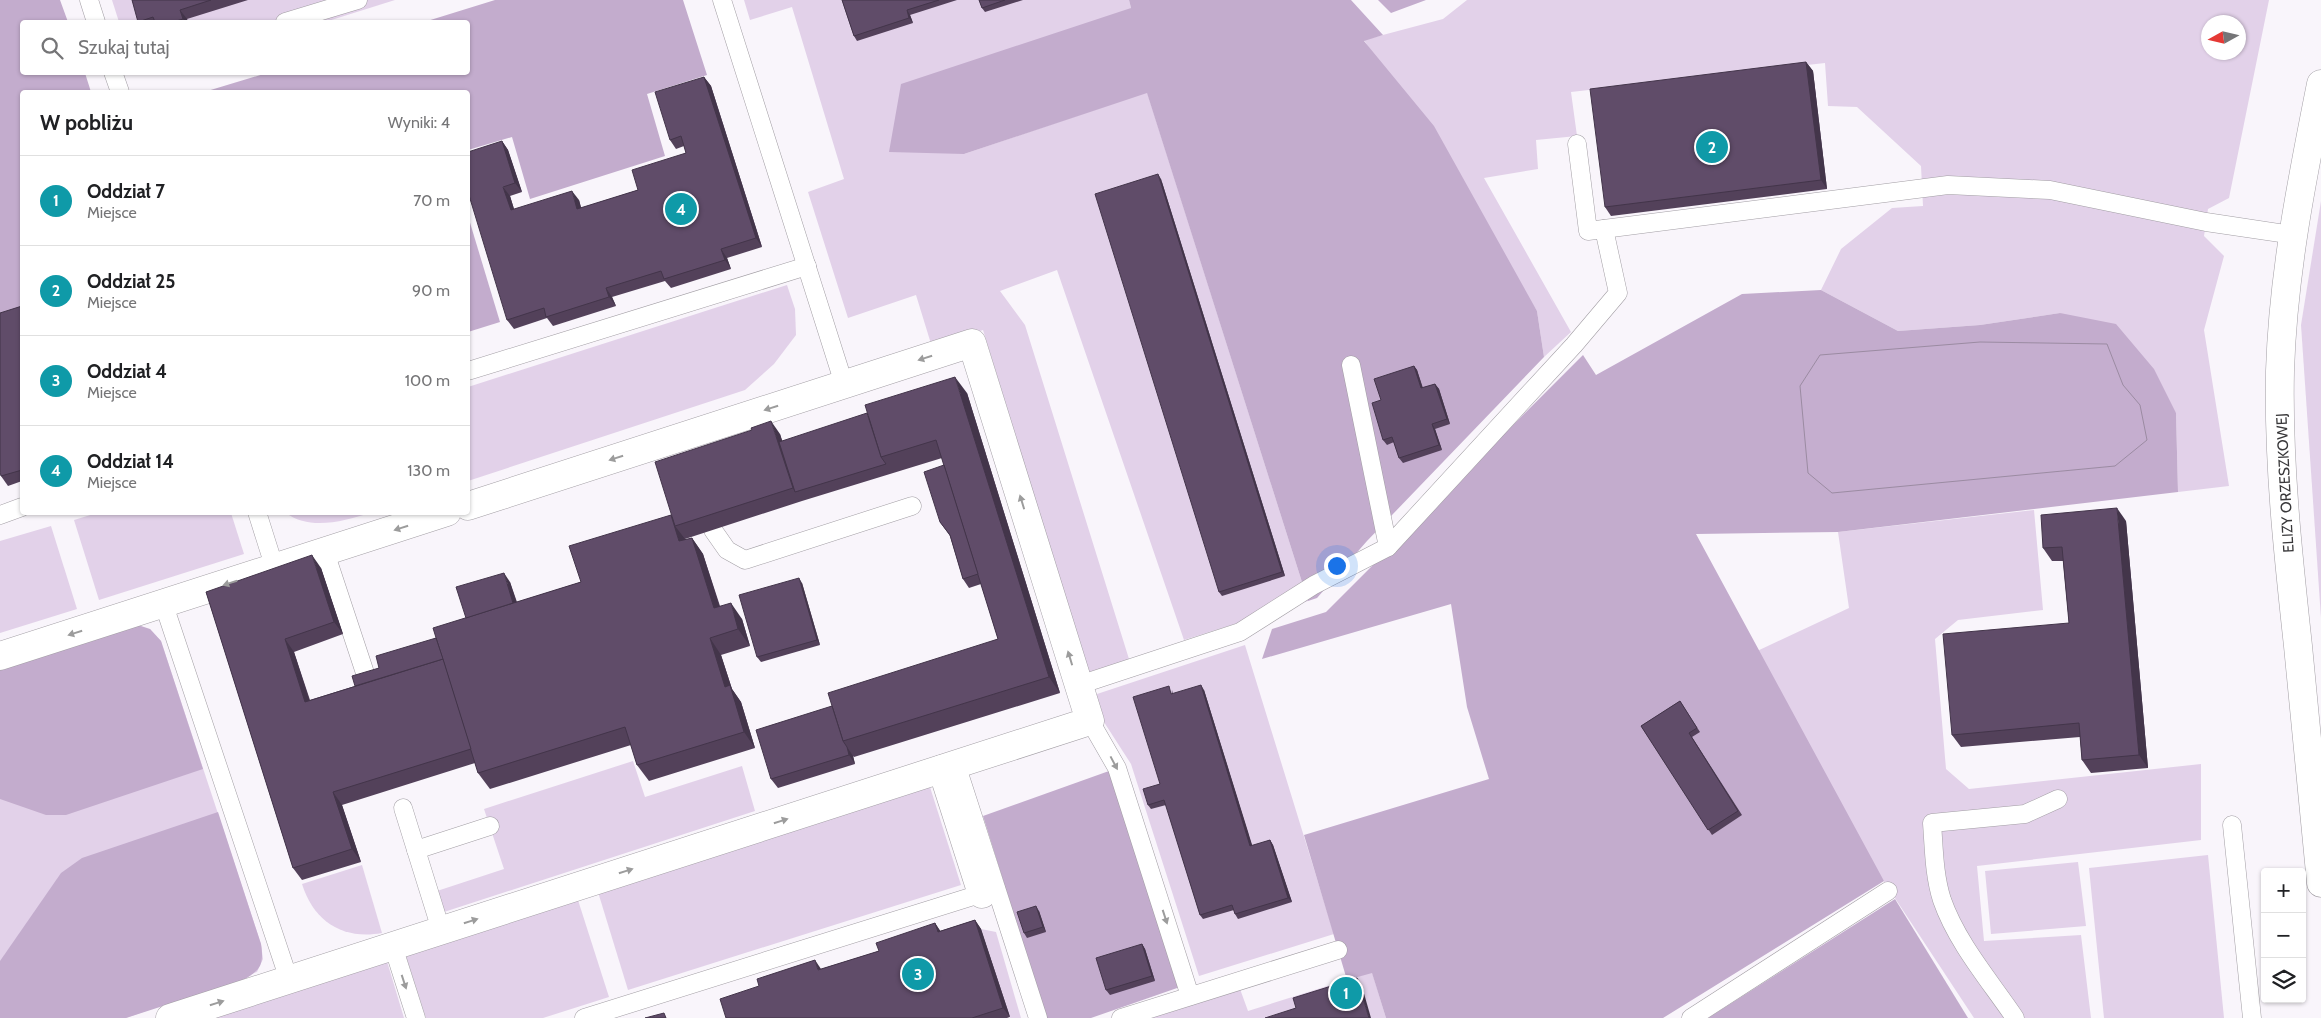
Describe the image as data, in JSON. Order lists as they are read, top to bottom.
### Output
{
  "streets": {
    "street": ["ELIZY ORZESZKOWEJ"]
  },
  "north": "left",
  "page": {
    "search": "Szukaj tutaj",
    "heading": ["W pobliżu", "Wyniki: 4"],
    "pins": [
      "2",
      "4",
      "3",
      "1"
    ],
    "list": [
      {
        "mark": "1",
        "name": "Oddział 7",
        "note": "Miejsce",
        "value": "70 m"
      },
      {
        "mark": "2",
        "name": "Oddział 25",
        "note": "Miejsce",
        "value": "90 m"
      },
      {
        "mark": "3",
        "name": "Oddział 4",
        "note": "Miejsce",
        "value": "100 m"
      },
      {
        "mark": "4",
        "name": "Oddział 14",
        "note": "Miejsce",
        "value": "130 m"
      }
    ],
    "map_buttons": ["+", "−"]
  }
}
